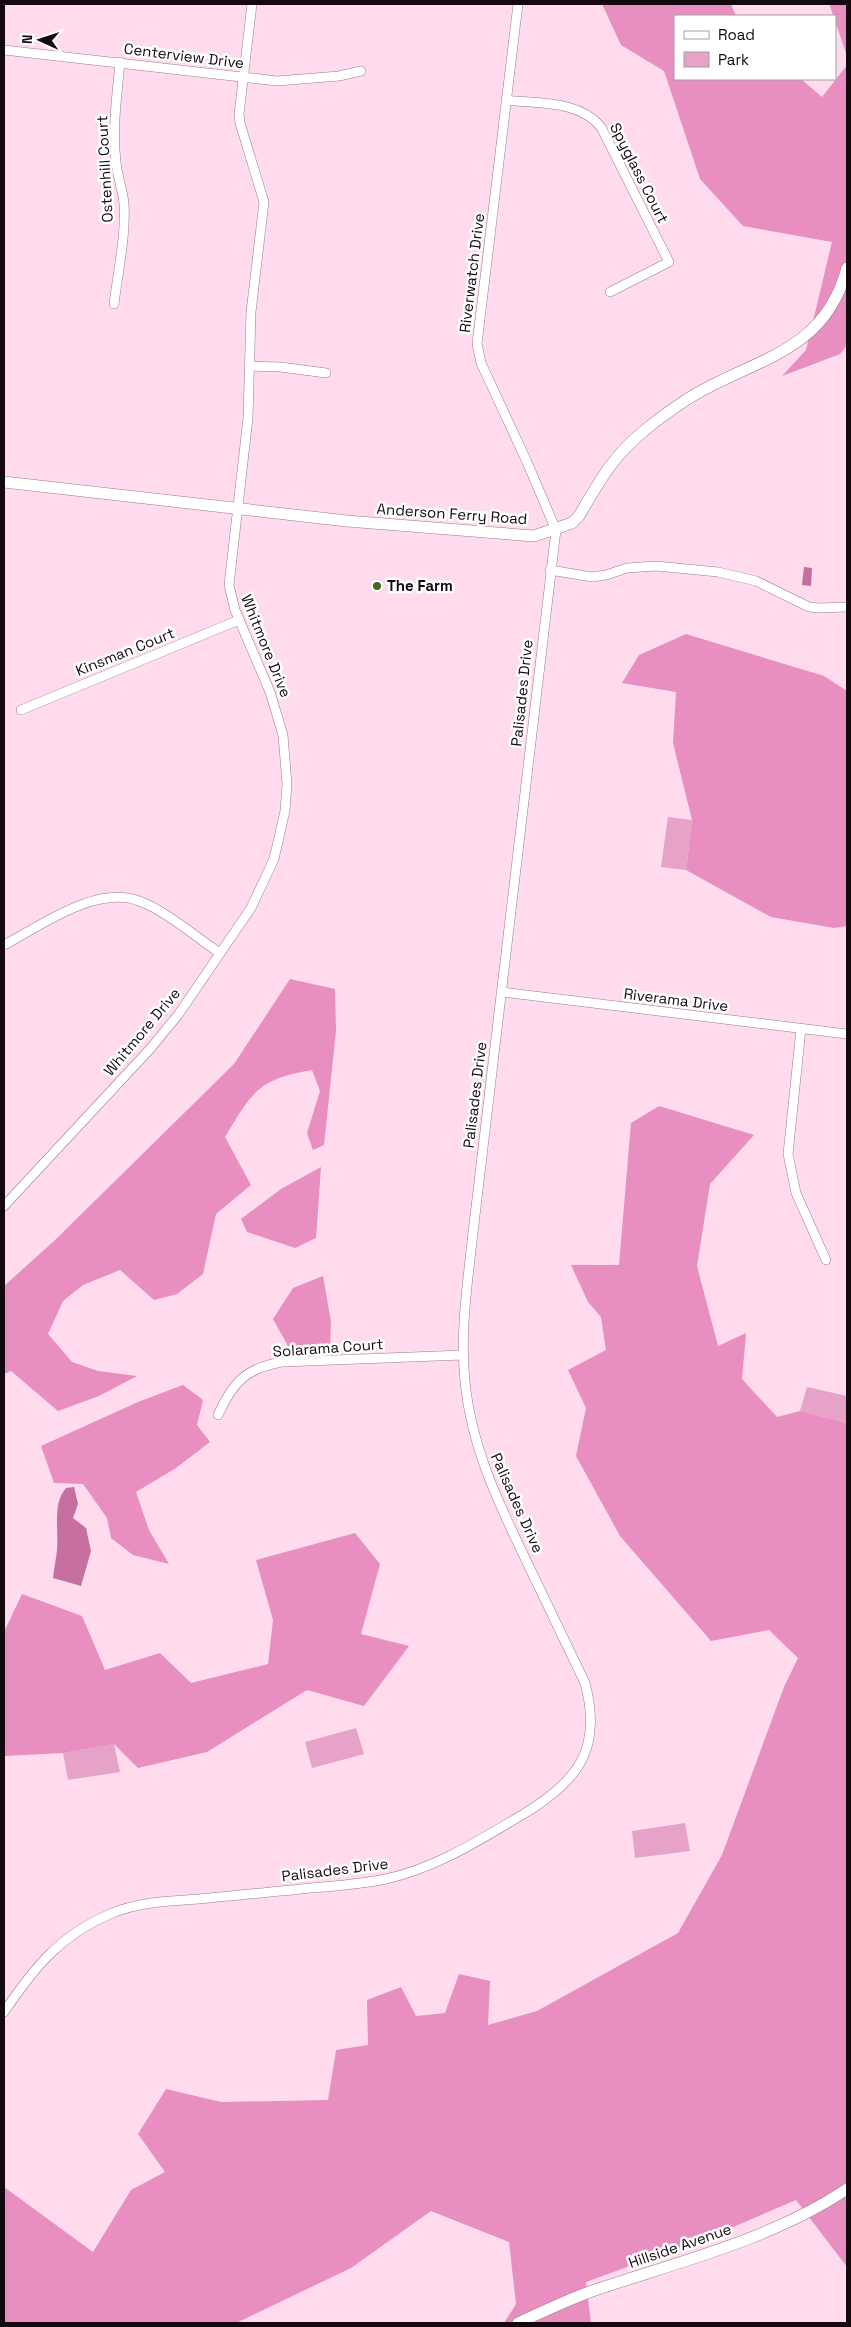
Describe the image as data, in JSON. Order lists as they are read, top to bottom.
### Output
{
  "streets": {
    "street": [
      "Centerview Drive",
      "Ostenhill Court",
      "Spyglass Court",
      "Riverwatch Drive",
      "Anderson Ferry Road",
      "Whitmore Drive",
      "Kinsman Court",
      "Palisades Drive",
      "Riverama Drive",
      "Solarama Court",
      "Hillside Avenue"
    ]
  },
  "crossings": [
    ["Centerview Drive", "Ostenhill Court"],
    ["Centerview Drive", "Whitmore Drive"],
    ["Spyglass Court", "Riverwatch Drive"],
    ["Riverwatch Drive", "Anderson Ferry Road"],
    ["Riverwatch Drive", "Palisades Drive"],
    ["Anderson Ferry Road", "Whitmore Drive"],
    ["Anderson Ferry Road", "Palisades Drive"],
    ["Whitmore Drive", "Kinsman Court"],
    ["Palisades Drive", "Riverama Drive"],
    ["Palisades Drive", "Solarama Court"]
  ],
  "places": ["The Farm"],
  "legend": ["Road", "Park"],
  "north": "left"
}
